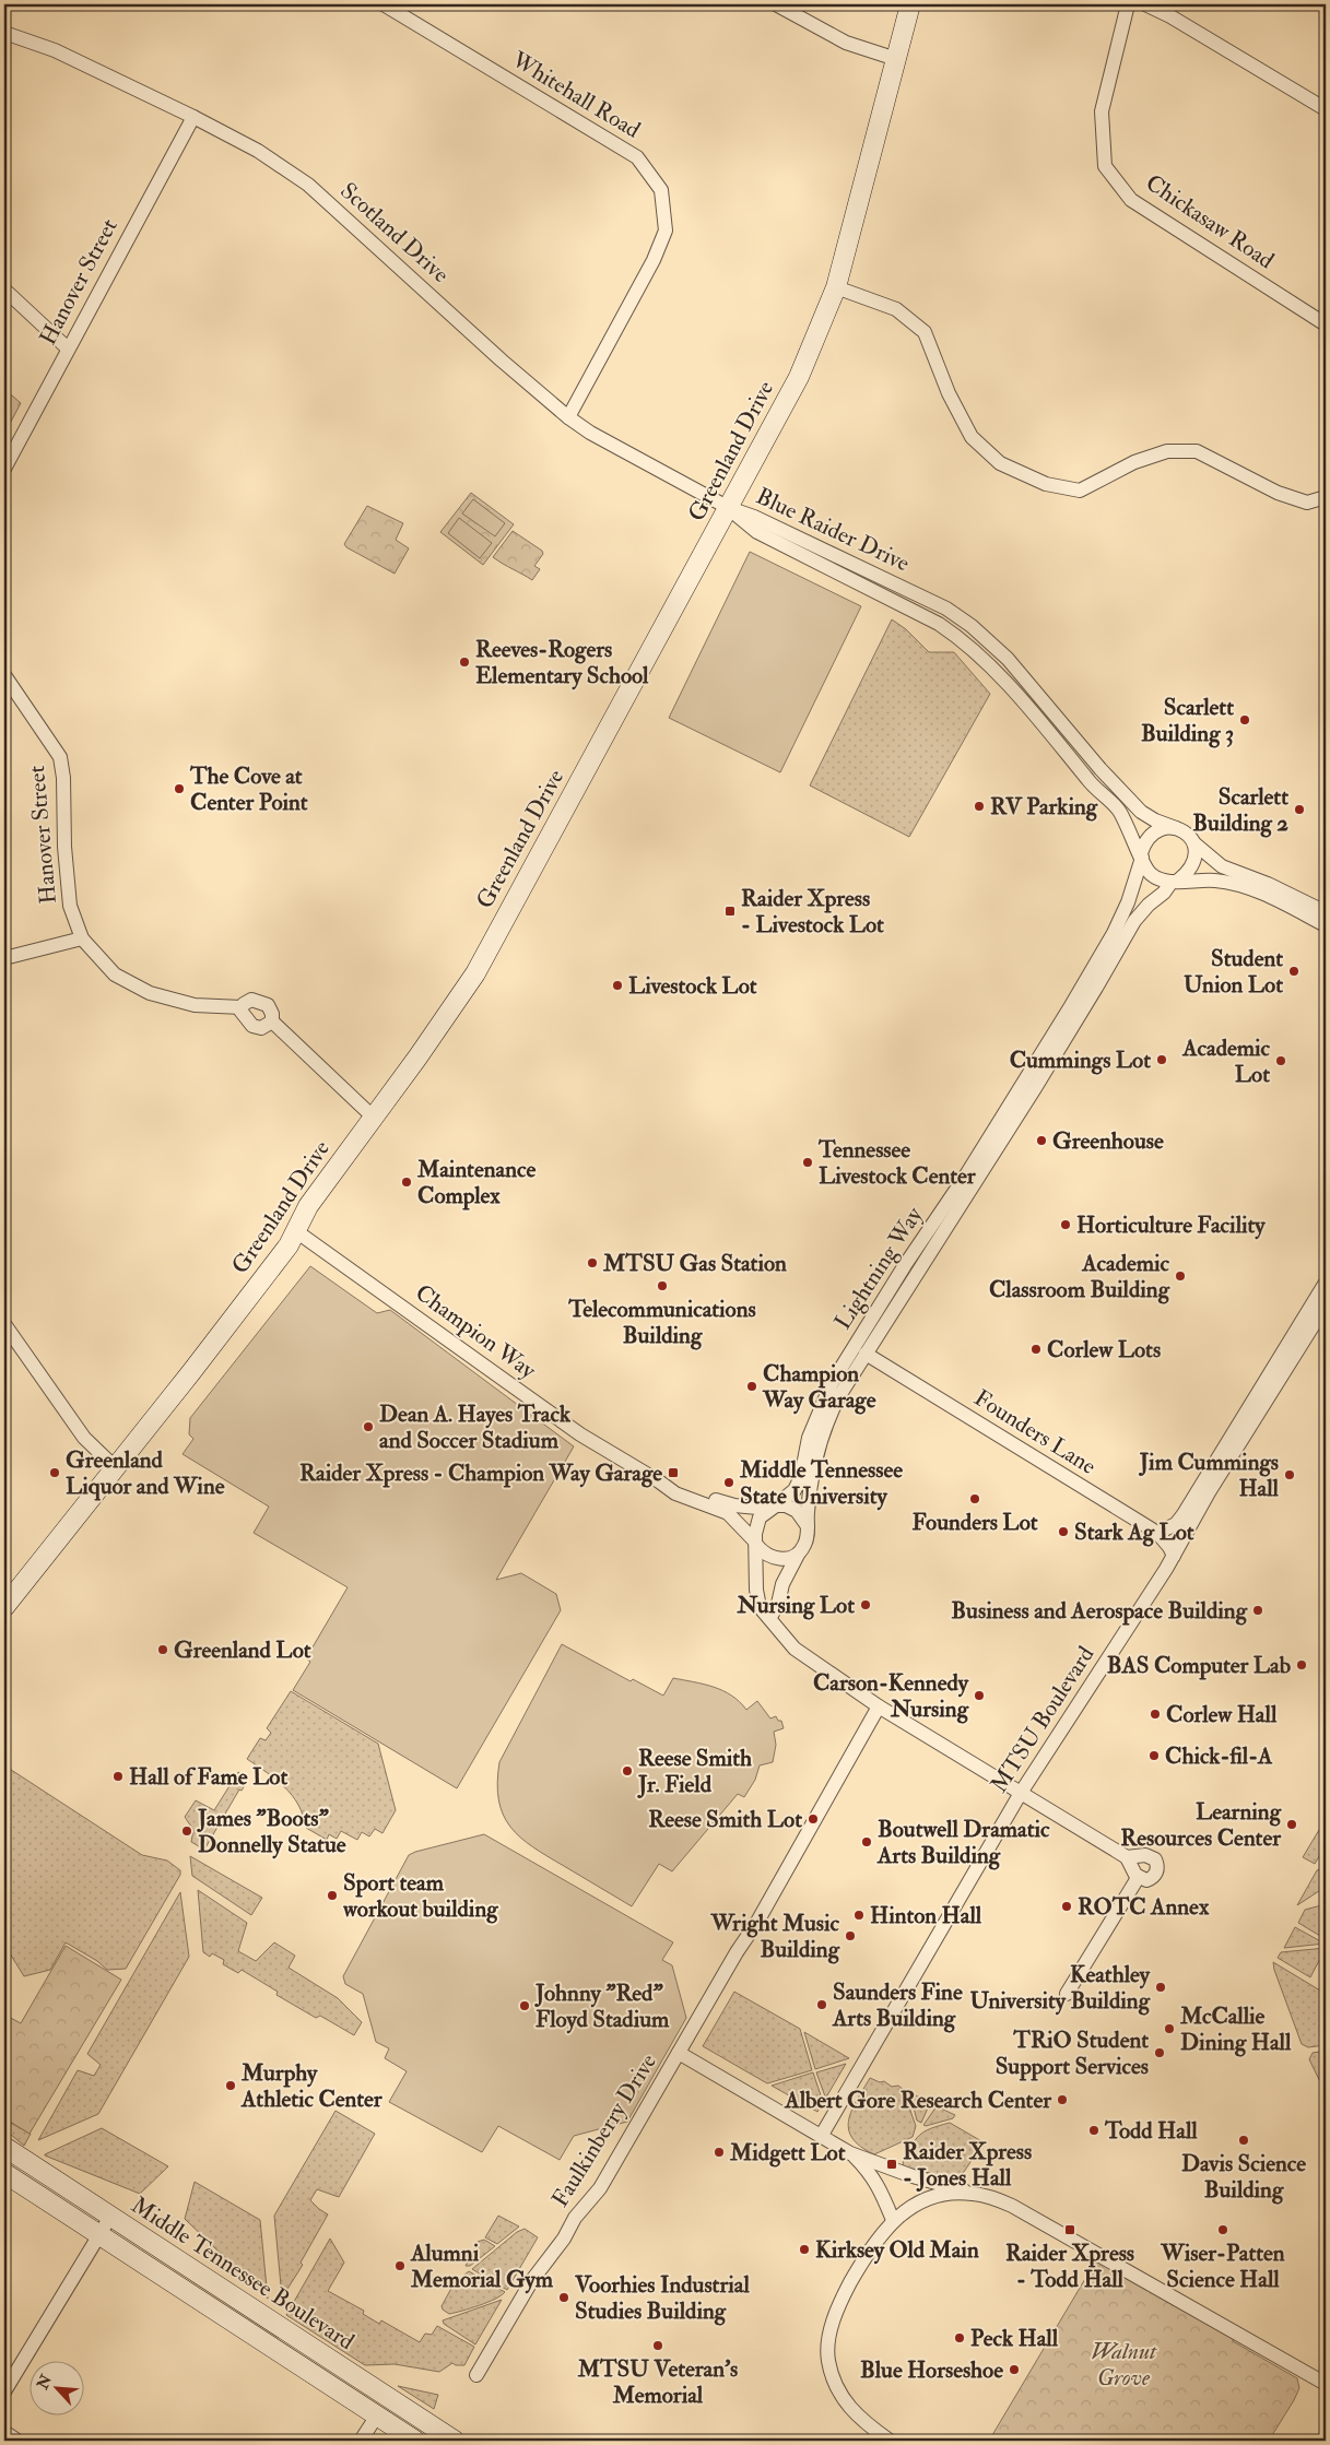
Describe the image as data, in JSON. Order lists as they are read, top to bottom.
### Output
{
  "streets": {
    "street": [
      "Whitehall Road",
      "Chickasaw Road",
      "Scotland Drive",
      "Hanover Street",
      "Greenland Drive",
      "Blue Raider Drive",
      "Lightning Way",
      "Champion Way",
      "Founders Lane",
      "MTSU Boulevard",
      "Faulkinberry Drive",
      "Middle Tennessee Boulevard"
    ]
  },
  "crossings": [
    ["Whitehall Road", "Scotland Drive"],
    ["Scotland Drive", "Hanover Street"],
    ["Scotland Drive", "Greenland Drive"],
    ["Scotland Drive", "Blue Raider Drive"],
    ["Greenland Drive", "Blue Raider Drive"],
    ["Greenland Drive", "Champion Way"],
    ["Blue Raider Drive", "Lightning Way"],
    ["Lightning Way", "Champion Way"],
    ["Lightning Way", "Founders Lane"],
    ["Founders Lane", "MTSU Boulevard"]
  ],
  "parks": ["Walnut Grove"],
  "places": {
    "other": [
      "Reeves-Rogers Elementary School",
      "Scarlett Building 3",
      "The Cove at Center Point",
      "RV Parking",
      "Scarlett Building 2",
      "Student Union Lot",
      "Livestock Lot",
      "Cummings Lot",
      "Academic Lot",
      "Greenhouse",
      "Tennessee Livestock Center",
      "Maintenance Complex",
      "Horticulture Facility",
      "MTSU Gas Station",
      "Academic Classroom Building",
      "Telecommunications Building",
      "Corlew Lots",
      "Champion Way Garage",
      "Dean A. Hayes Track and Soccer Stadium",
      "Greenland Liquor and Wine",
      "Jim Cummings Hall",
      "Middle Tennessee State University",
      "Founders Lot",
      "Stark Ag Lot",
      "Nursing Lot",
      "Business and Aerospace Building",
      "Greenland Lot",
      "BAS Computer Lab",
      "Carson-Kennedy Nursing",
      "Corlew Hall",
      "Chick-fil-A",
      "Reese Smith Jr. Field",
      "Hall of Fame Lot",
      "Reese Smith Lot",
      "Learning Resources Center",
      "James \"Boots\" Donnelly Statue",
      "Boutwell Dramatic Arts Building",
      "Sport team workout building",
      "ROTC Annex",
      "Hinton Hall",
      "Wright Music Building",
      "Keathley University Building",
      "Saunders Fine Arts Building",
      "Johnny \"Red\" Floyd Stadium",
      "McCallie Dining Hall",
      "TRiO Student Support Services",
      "Murphy Athletic Center",
      "Albert Gore Research Center",
      "Todd Hall",
      "Davis Science Building",
      "Midgett Lot",
      "Wiser-Patten Science Hall",
      "Kirksey Old Main",
      "Alumni Memorial Gym",
      "Voorhies Industrial Studies Building",
      "Peck Hall",
      "MTSU Veteran's Memorial",
      "Blue Horseshoe"
    ],
    "transit": [
      "Raider Xpress - Livestock Lot",
      "Raider Xpress - Champion Way Garage",
      "Raider Xpress - Jones Hall",
      "Raider Xpress - Todd Hall"
    ]
  },
  "north": "top left"
}
